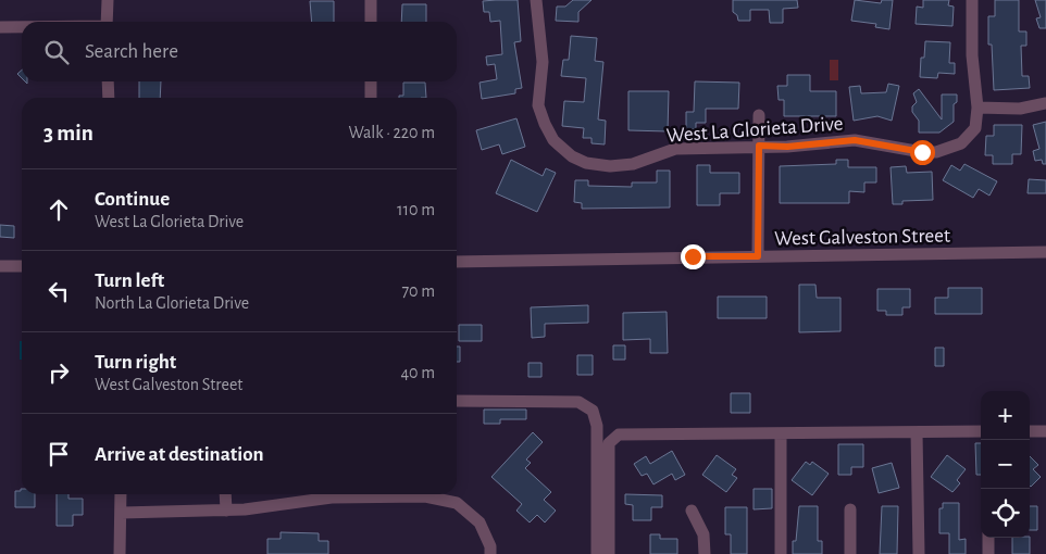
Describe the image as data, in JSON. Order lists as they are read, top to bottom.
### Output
{
  "streets": {
    "street": ["West La Glorieta Drive", "West Galveston Street"]
  },
  "page": {
    "search": "Search here",
    "heading": ["3 min", "Walk · 220 m"],
    "list": [
      ["Continue", "West La Glorieta Drive", "110 m"],
      ["Turn left", "North La Glorieta Drive", "70 m"],
      ["Turn right", "West Galveston Street", "40 m"],
      "Arrive at destination"
    ],
    "map_buttons": ["+", "−"]
  }
}
